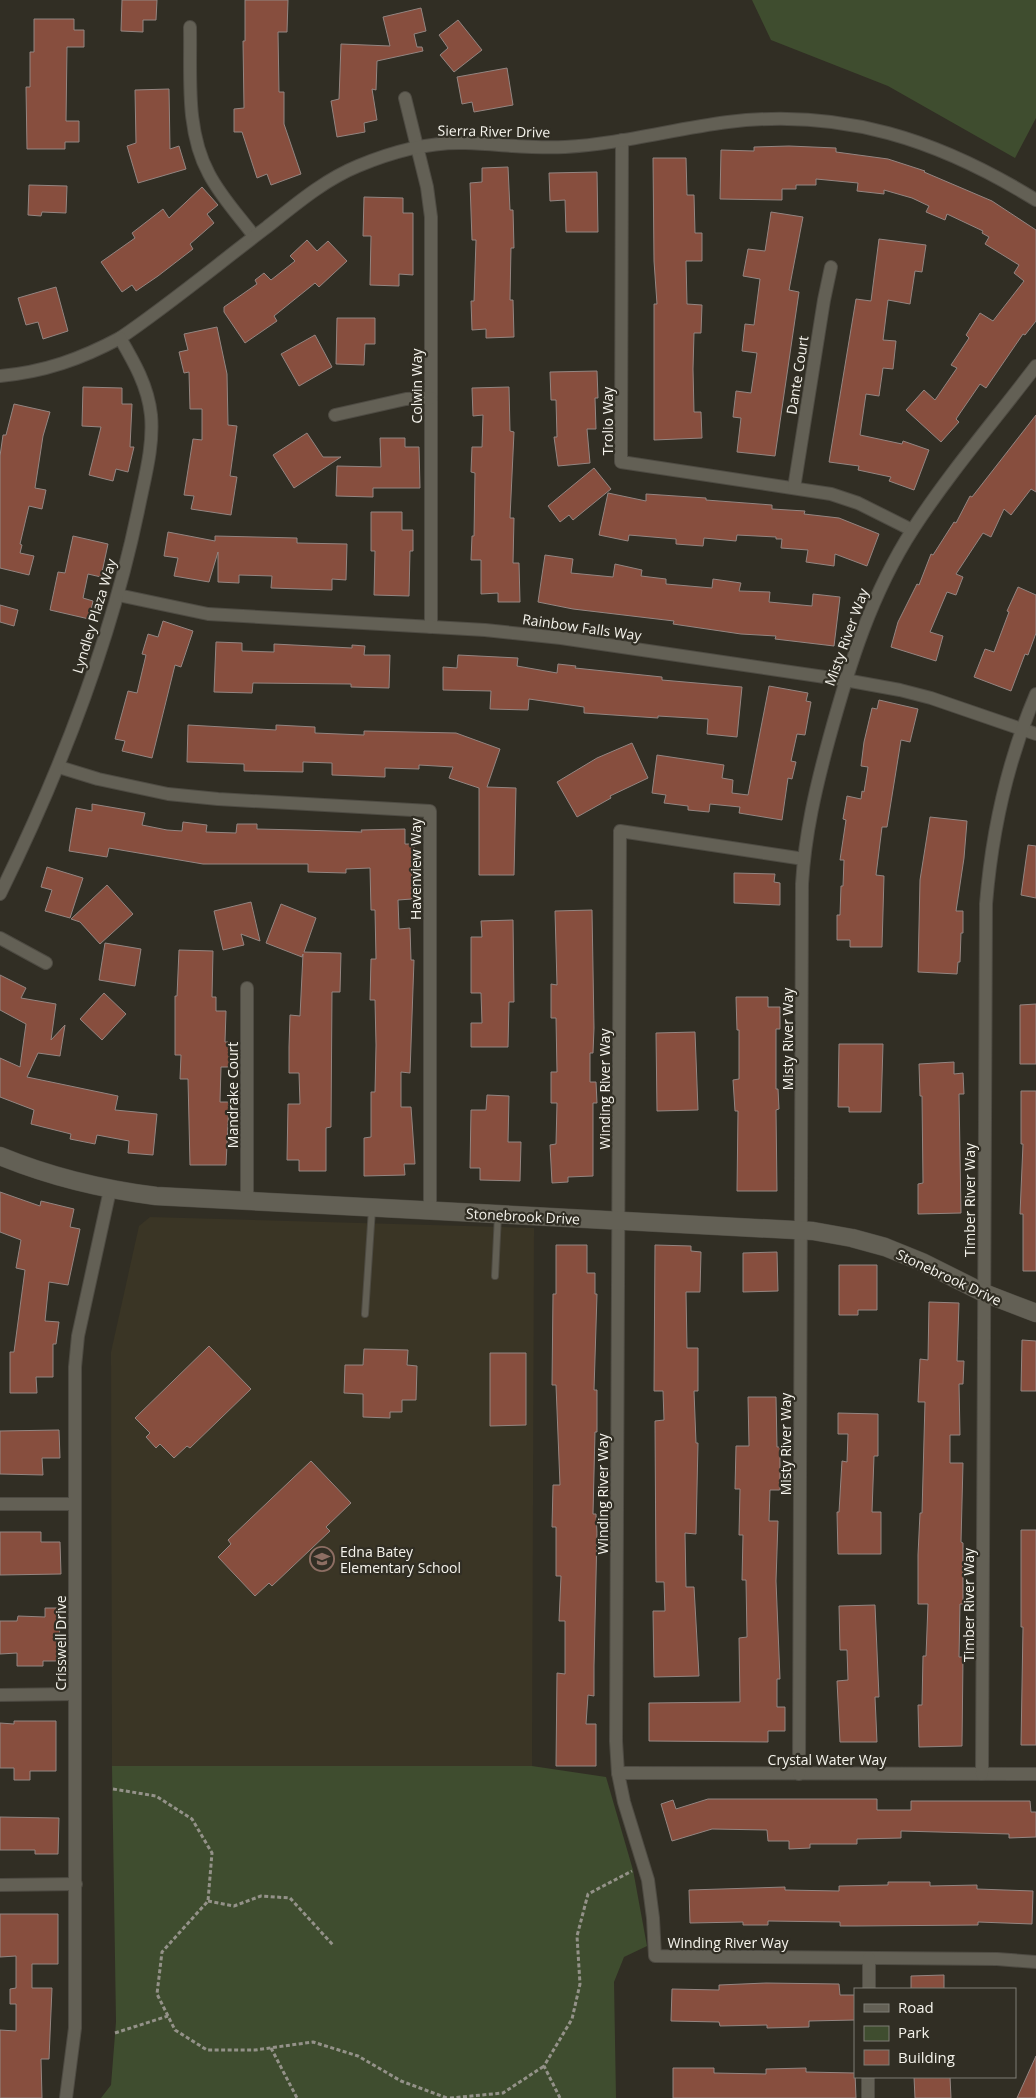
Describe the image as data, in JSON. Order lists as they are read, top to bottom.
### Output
{
  "streets": {
    "street": [
      "Sierra River Drive",
      "Dante Court",
      "Colwin Way",
      "Trolio Way",
      "Lyndley Plaza Way",
      "Rainbow Falls Way",
      "Misty River Way",
      "Havenview Way",
      "Winding River Way",
      "Mandrake Court",
      "Timber River Way",
      "Stonebrook Drive",
      "Crisswell Drive",
      "Crystal Water Way"
    ]
  },
  "crossings": [
    ["Sierra River Drive", "Colwin Way"],
    ["Sierra River Drive", "Trolio Way"],
    ["Sierra River Drive", "Lyndley Plaza Way"],
    ["Dante Court", "Trolio Way"],
    ["Colwin Way", "Rainbow Falls Way"],
    ["Trolio Way", "Misty River Way"],
    ["Lyndley Plaza Way", "Rainbow Falls Way"],
    ["Lyndley Plaza Way", "Havenview Way"],
    ["Rainbow Falls Way", "Misty River Way"],
    ["Rainbow Falls Way", "Timber River Way"],
    ["Misty River Way", "Winding River Way"],
    ["Misty River Way", "Stonebrook Drive"],
    ["Misty River Way", "Crystal Water Way"],
    ["Havenview Way", "Stonebrook Drive"],
    ["Winding River Way", "Stonebrook Drive"],
    ["Winding River Way", "Crystal Water Way"],
    ["Mandrake Court", "Stonebrook Drive"],
    ["Timber River Way", "Stonebrook Drive"],
    ["Timber River Way", "Crystal Water Way"],
    ["Stonebrook Drive", "Crisswell Drive"]
  ],
  "places": {
    "school or university": ["Edna Batey Elementary School"]
  },
  "legend": ["Road", "Park", "Building"]
}
